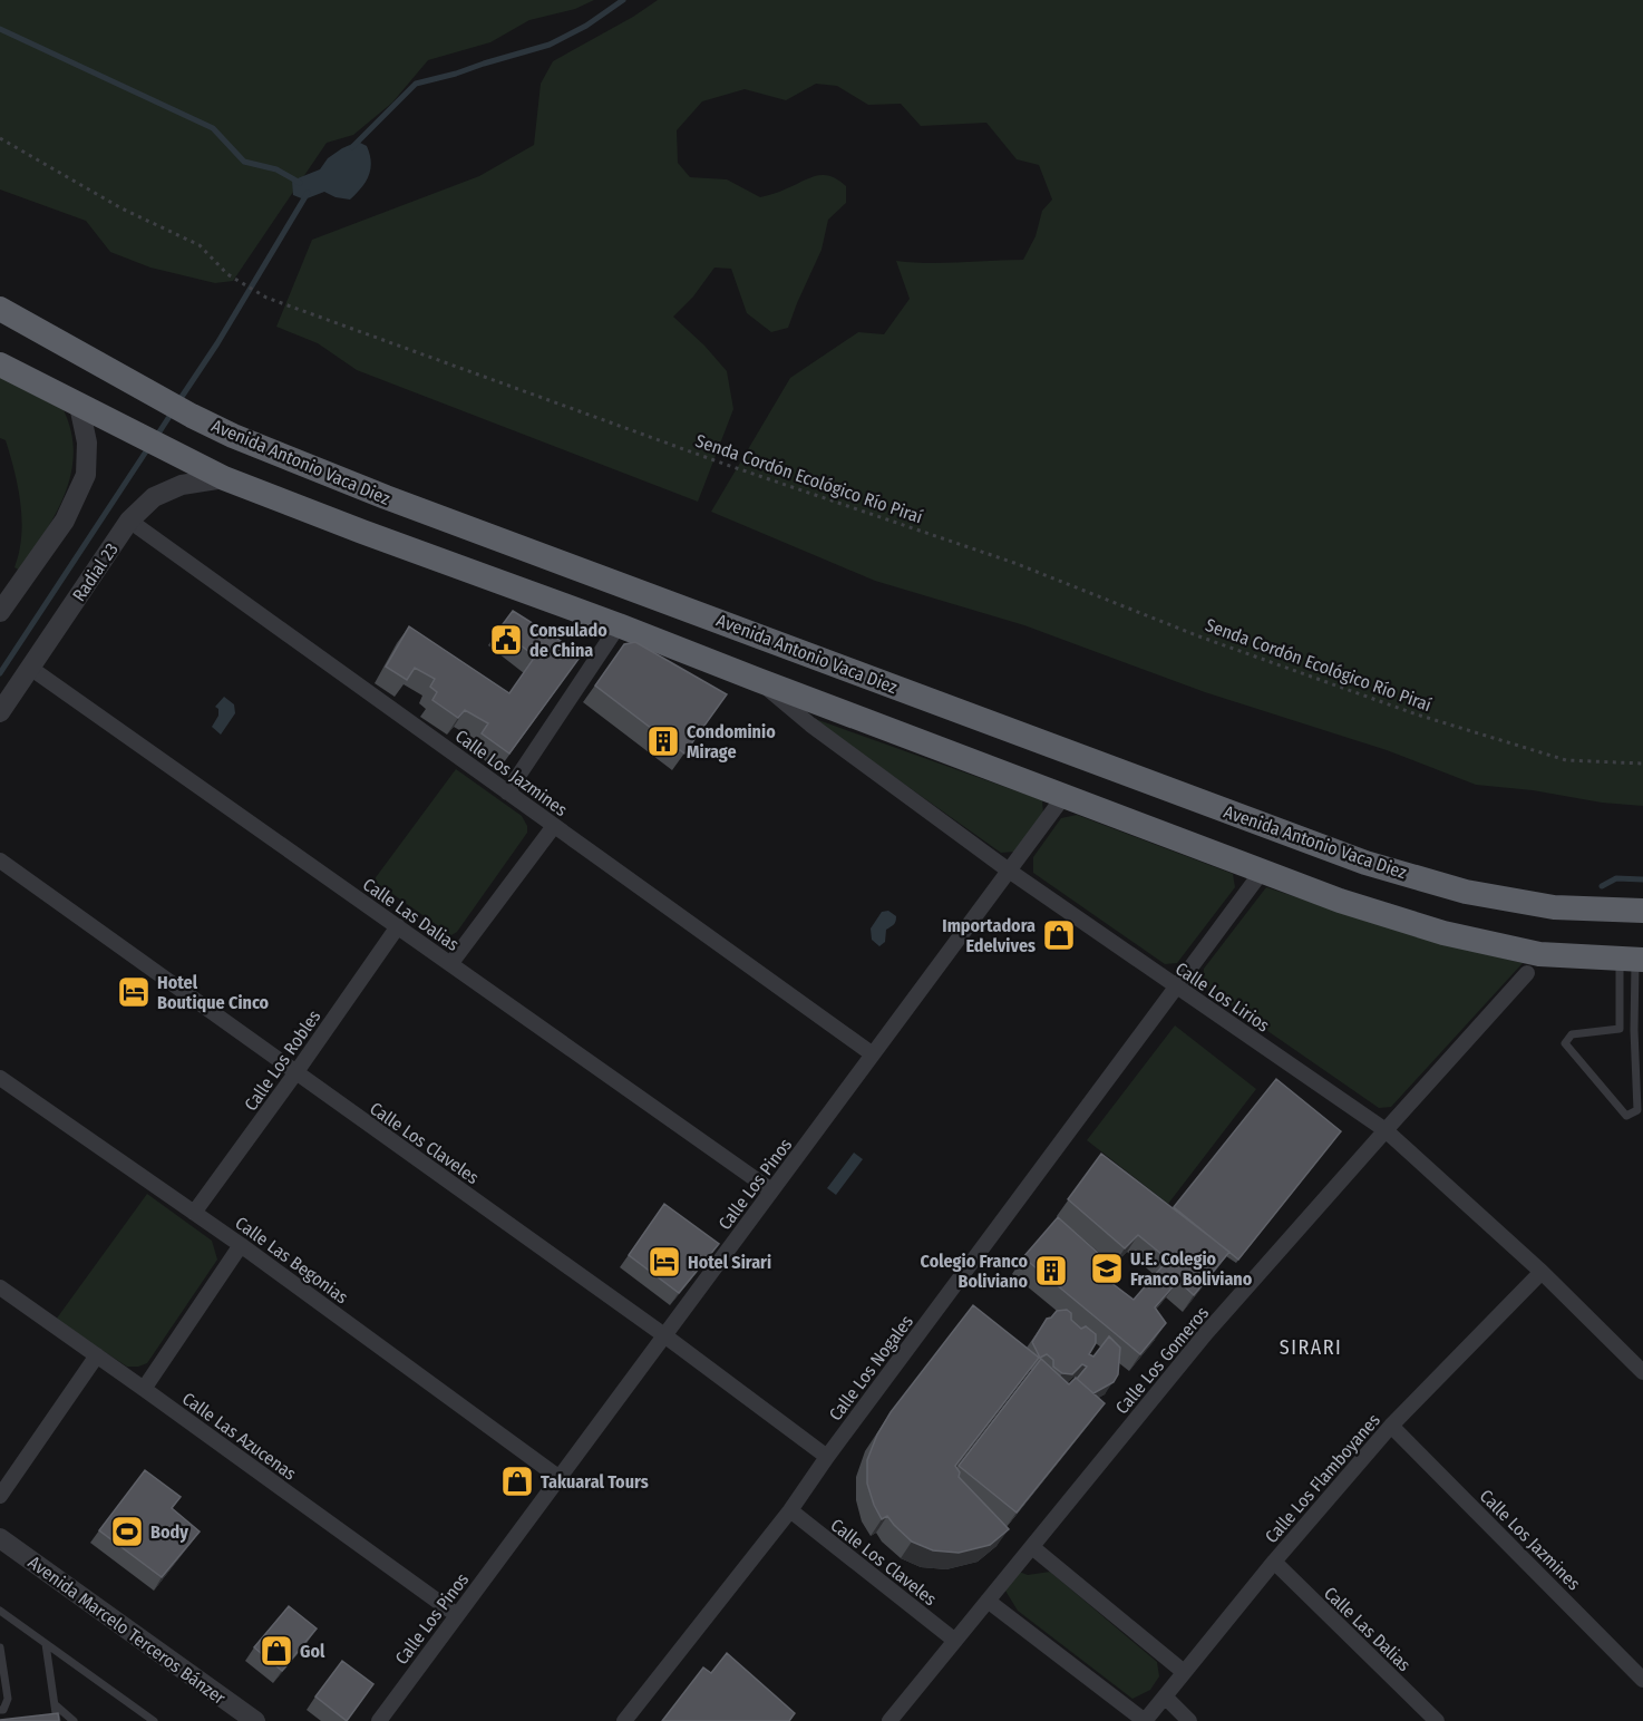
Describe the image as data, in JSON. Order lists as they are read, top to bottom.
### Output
{
  "streets": {
    "highway": ["Avenida Antonio Vaca Diez"],
    "street": [
      "Radial 23",
      "Calle Los Jazmines",
      "Calle Las Dalias",
      "Calle Los Lirios",
      "Calle Los Robles",
      "Calle Los Claveles",
      "Calle Los Pinos",
      "Calle Las Begonias",
      "Calle Los Gomeros",
      "Calle Los Nogales",
      "Calle Las Azucenas",
      "Calle Los Flamboyanes",
      "Avenida Marcelo Terceros Bánzer"
    ],
    "path": ["Senda Cordón Ecológico Río Piraí"]
  },
  "crossings": [
    ["Radial 23", "Calle Los Jazmines"],
    ["Radial 23", "Calle Las Dalias"],
    ["Calle Los Jazmines", "Calle Los Pinos"],
    ["Calle Los Jazmines", "Calle Los Flamboyanes"],
    ["Calle Las Dalias", "Calle Los Robles"],
    ["Calle Las Dalias", "Calle Los Pinos"],
    ["Calle Las Dalias", "Calle Los Flamboyanes"],
    ["Calle Los Lirios", "Calle Los Pinos"],
    ["Calle Los Lirios", "Calle Los Gomeros"],
    ["Calle Los Lirios", "Calle Los Nogales"],
    ["Calle Los Lirios", "Calle Los Flamboyanes"],
    ["Calle Los Robles", "Calle Los Claveles"],
    ["Calle Los Robles", "Calle Las Begonias"],
    ["Calle Los Claveles", "Calle Los Pinos"],
    ["Calle Los Claveles", "Calle Los Gomeros"],
    ["Calle Los Claveles", "Calle Los Nogales"],
    ["Calle Los Pinos", "Calle Las Begonias"],
    ["Calle Los Pinos", "Calle Las Azucenas"]
  ],
  "districts": ["SIRARI"],
  "places": {
    "public building": ["Consulado de China"],
    "building": ["Condominio Mirage", "Colegio Franco Boliviano"],
    "shop": ["Importadora Edelvives", "Takuaral Tours", "Gol"],
    "hotel": ["Hotel Boutique Cinco", "Hotel Sirari"],
    "school or university": ["U.E. Colegio Franco Boliviano"],
    "sports": ["Body"]
  }
}
